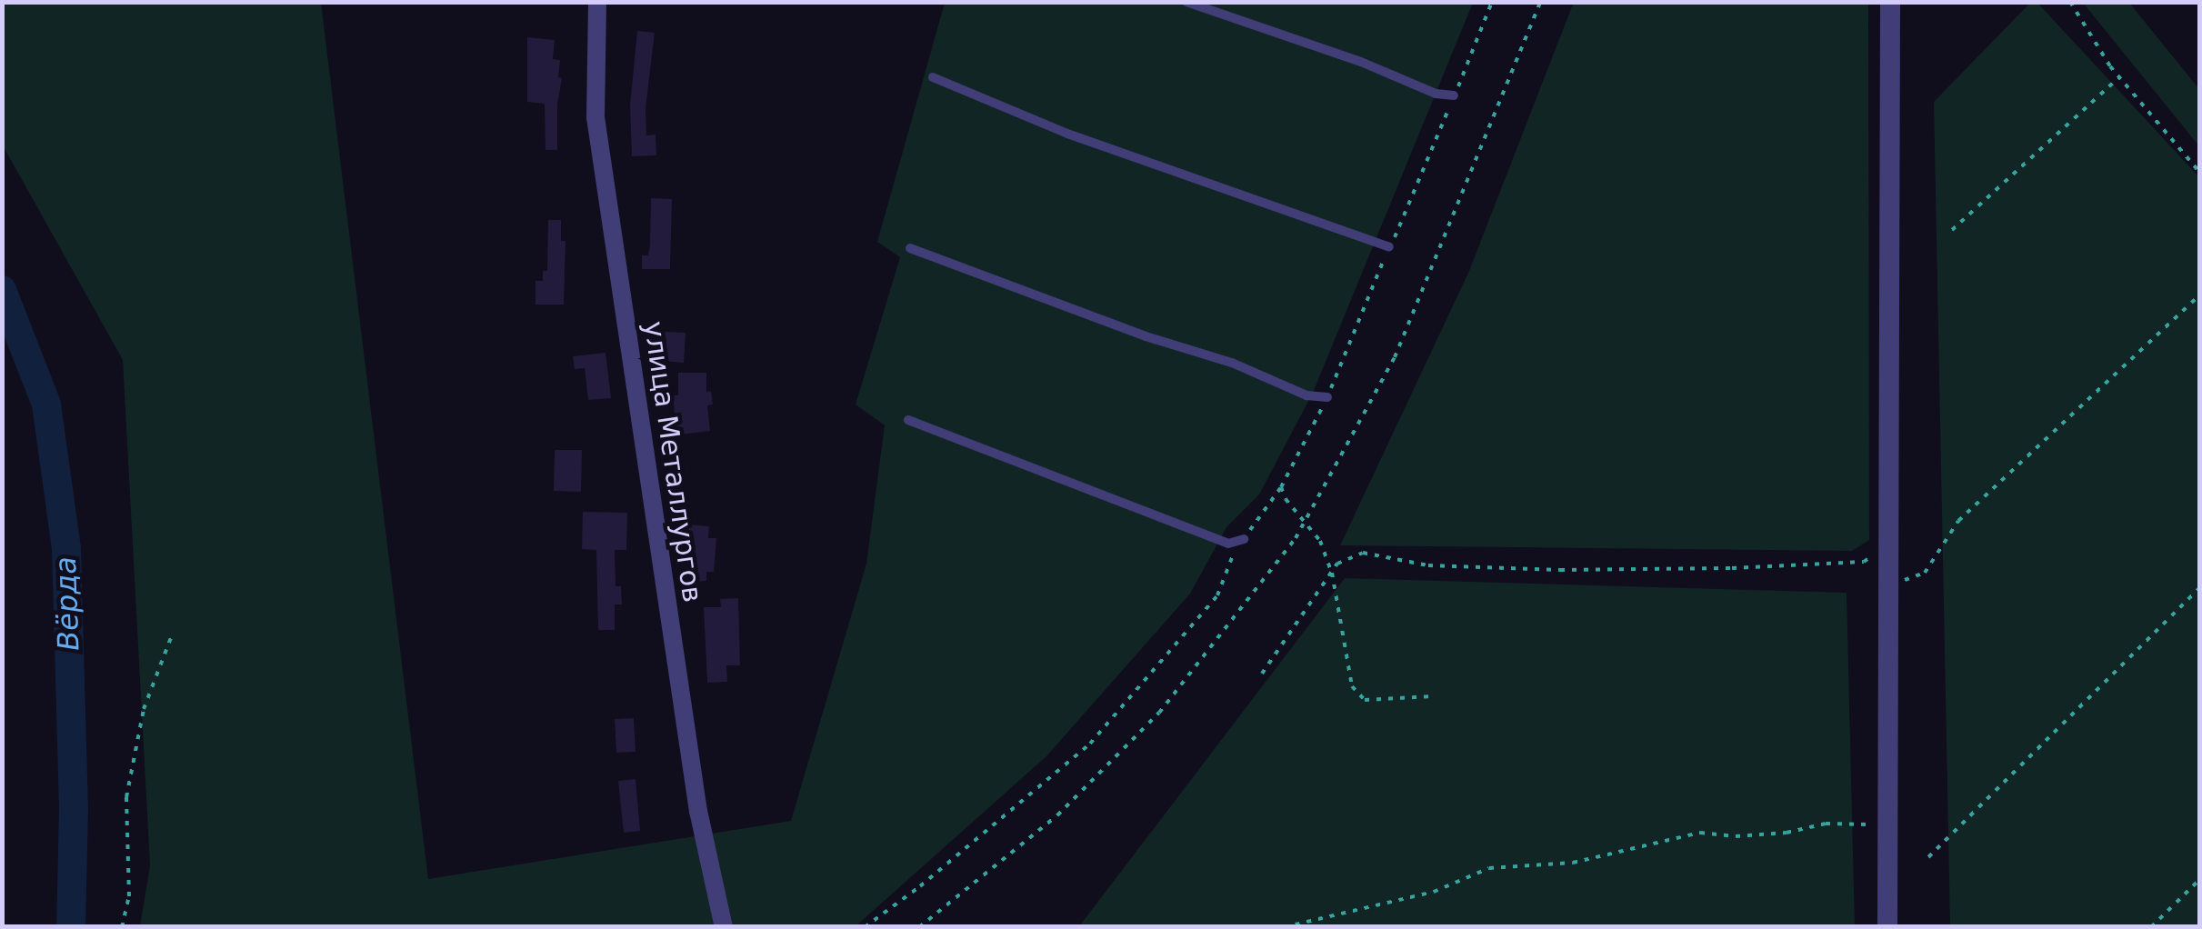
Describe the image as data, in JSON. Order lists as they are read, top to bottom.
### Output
{
  "streets": {
    "street": ["улица Металлургов"]
  },
  "water": ["Вёрда"]
}
